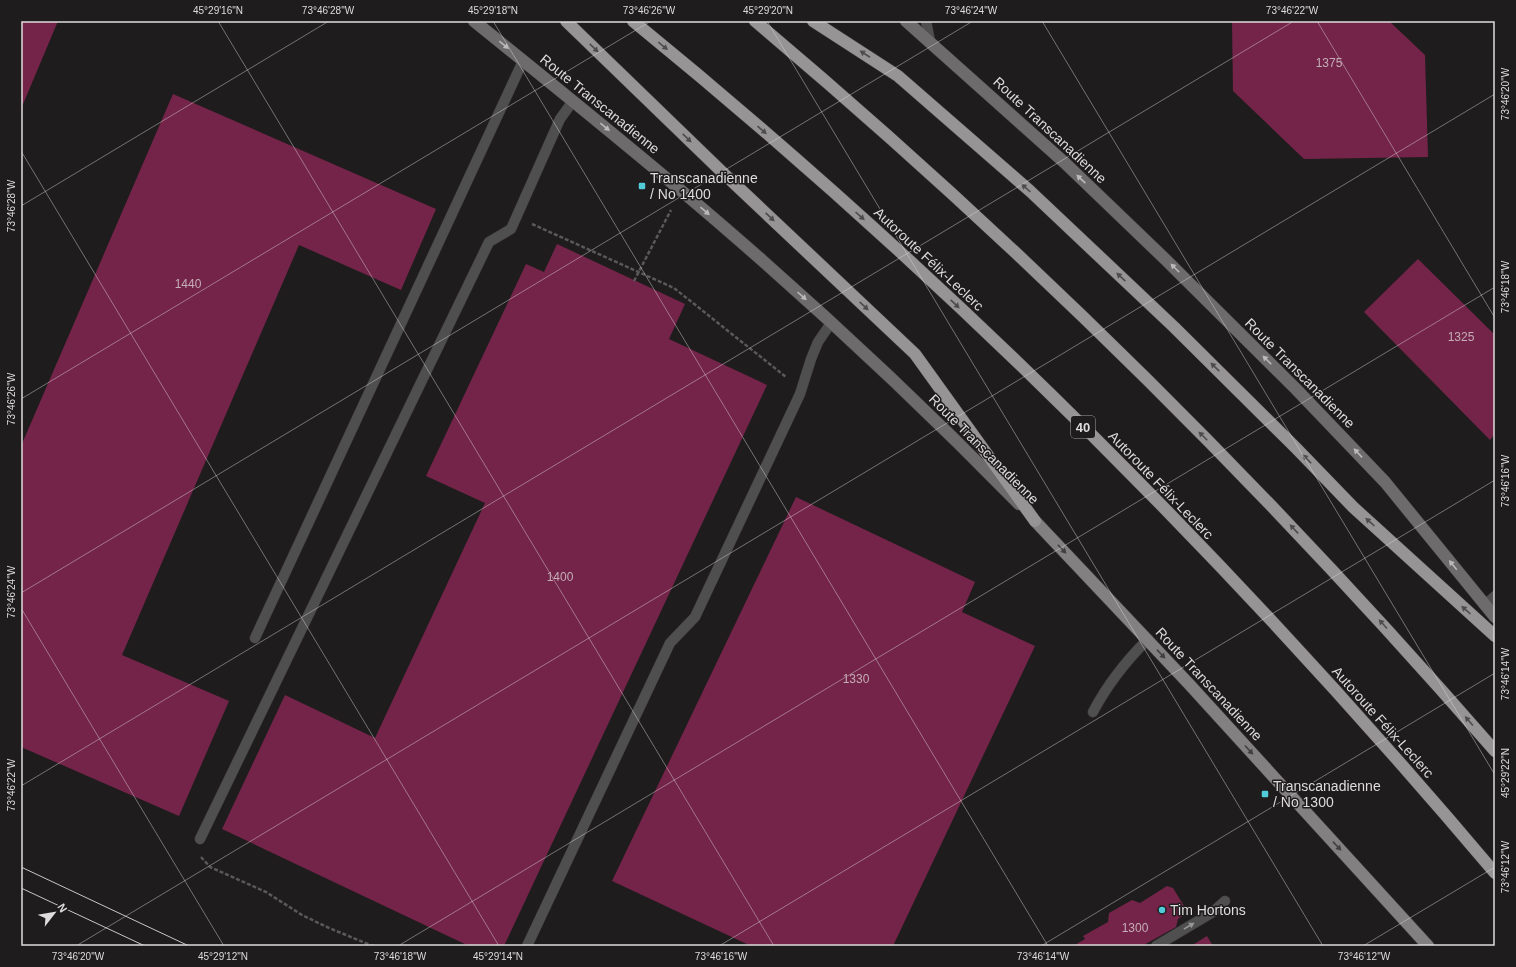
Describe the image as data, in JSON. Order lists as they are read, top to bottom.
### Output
{
  "streets": {
    "highway": ["Autoroute Félix-Leclerc", "40"],
    "main road": ["Route Transcanadienne"]
  },
  "places": {
    "transit": ["Transcanadienne / No 1400", "Transcanadienne / No 1300"],
    "other": ["Tim Hortons"]
  },
  "house_numbers": [
    "1375",
    "1440",
    "1325",
    "1400",
    "1330",
    "1300"
  ],
  "north": "top right",
  "coordinates": [
    "45°29'16\"N",
    "73°46'28\"W",
    "45°29'18\"N",
    "73°46'26\"W",
    "45°29'20\"N",
    "73°46'24\"W",
    "73°46'22\"W",
    "73°46'20\"W",
    "73°46'18\"W",
    "73°46'16\"W",
    "73°46'14\"W",
    "45°29'22\"N",
    "73°46'12\"W",
    "45°29'12\"N",
    "45°29'14\"N"
  ]
}
